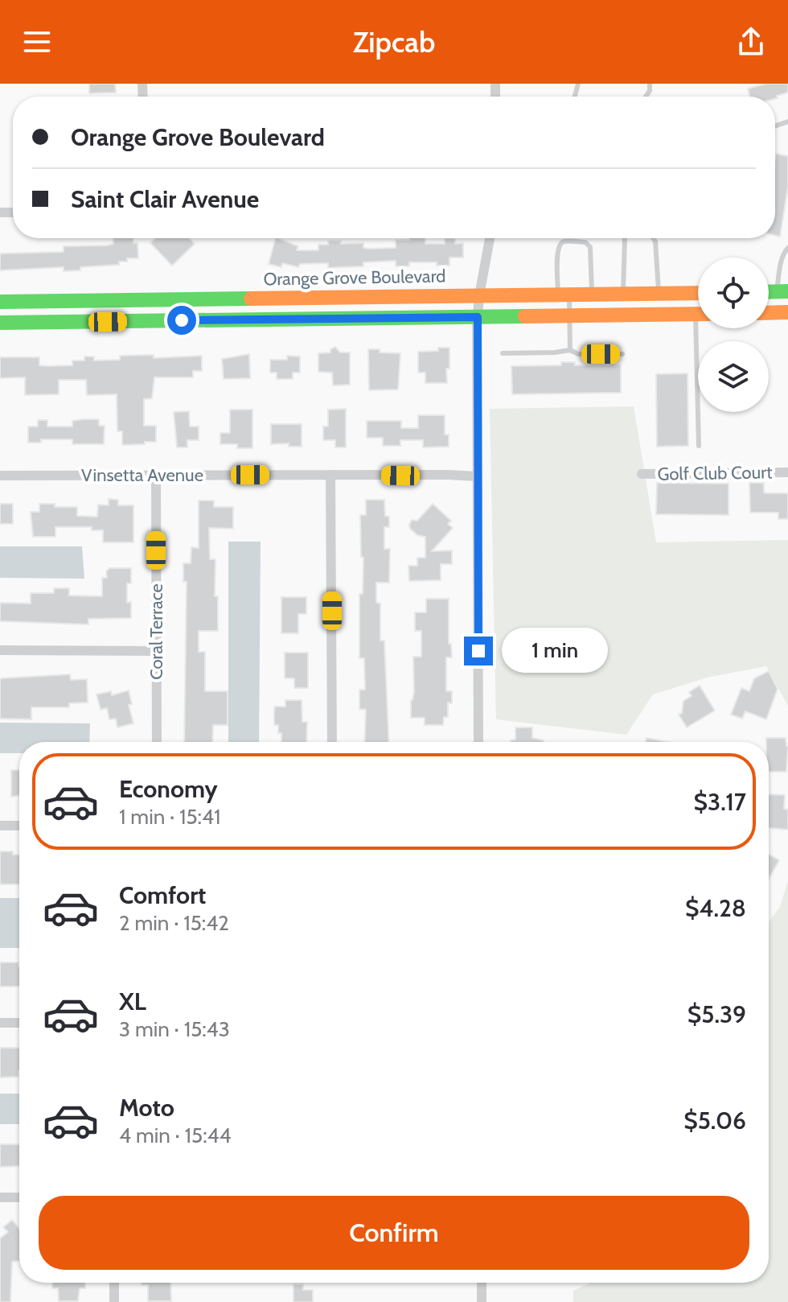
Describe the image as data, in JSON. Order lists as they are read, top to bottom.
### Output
{
  "streets": {
    "street": [
      "Orange Grove Boulevard",
      "Golf Club Court",
      "Vinsetta Avenue",
      "Coral Terrace"
    ]
  },
  "crossings": [
    ["Vinsetta Avenue", "Coral Terrace"]
  ],
  "page": {
    "header": "Zipcab",
    "banner": ["Orange Grove Boulevard", "Saint Clair Avenue"],
    "bubble": "1 min",
    "list": [
      {
        "name": "Economy",
        "note": "1 min · 15:41",
        "value": "$3.17"
      },
      {
        "name": "Comfort",
        "note": "2 min · 15:42",
        "value": "$4.28"
      },
      {
        "name": "XL",
        "note": "3 min · 15:43",
        "value": "$5.39"
      },
      {
        "name": "Moto",
        "note": "4 min · 15:44",
        "value": "$5.06"
      }
    ],
    "buttons": "Confirm"
  }
}
